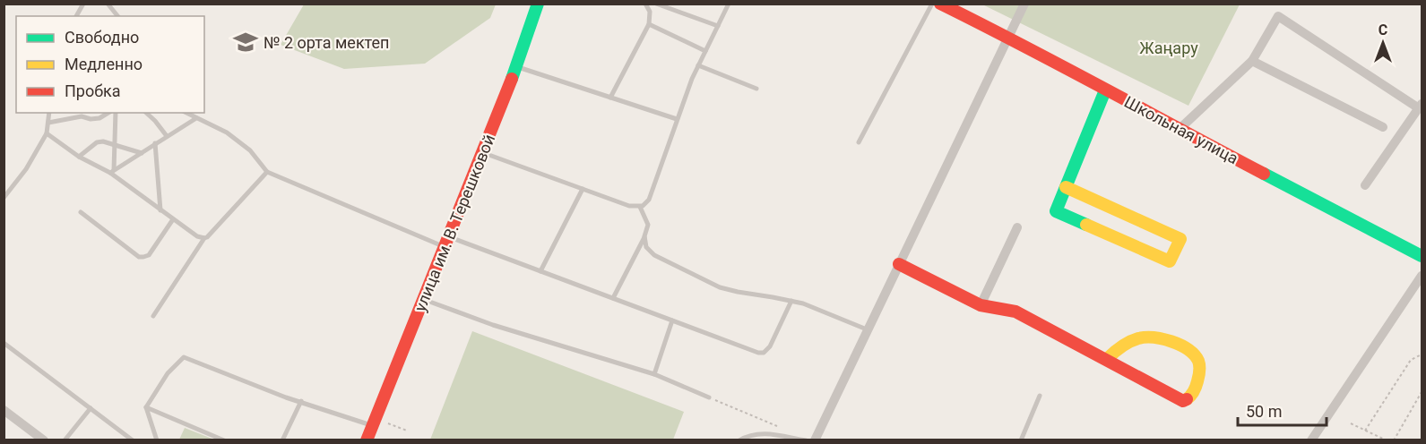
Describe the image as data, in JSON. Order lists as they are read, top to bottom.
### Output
{
  "streets": {
    "street": ["Школьная улица", "улица им. В. Терешковой"]
  },
  "parks": ["Жаңару"],
  "places": {
    "school or university": ["№ 2 орта мектеп"]
  },
  "legend": ["Свободно", "Медленно", "Пробка"],
  "scale_bar": "50 m",
  "north": "top"
}
